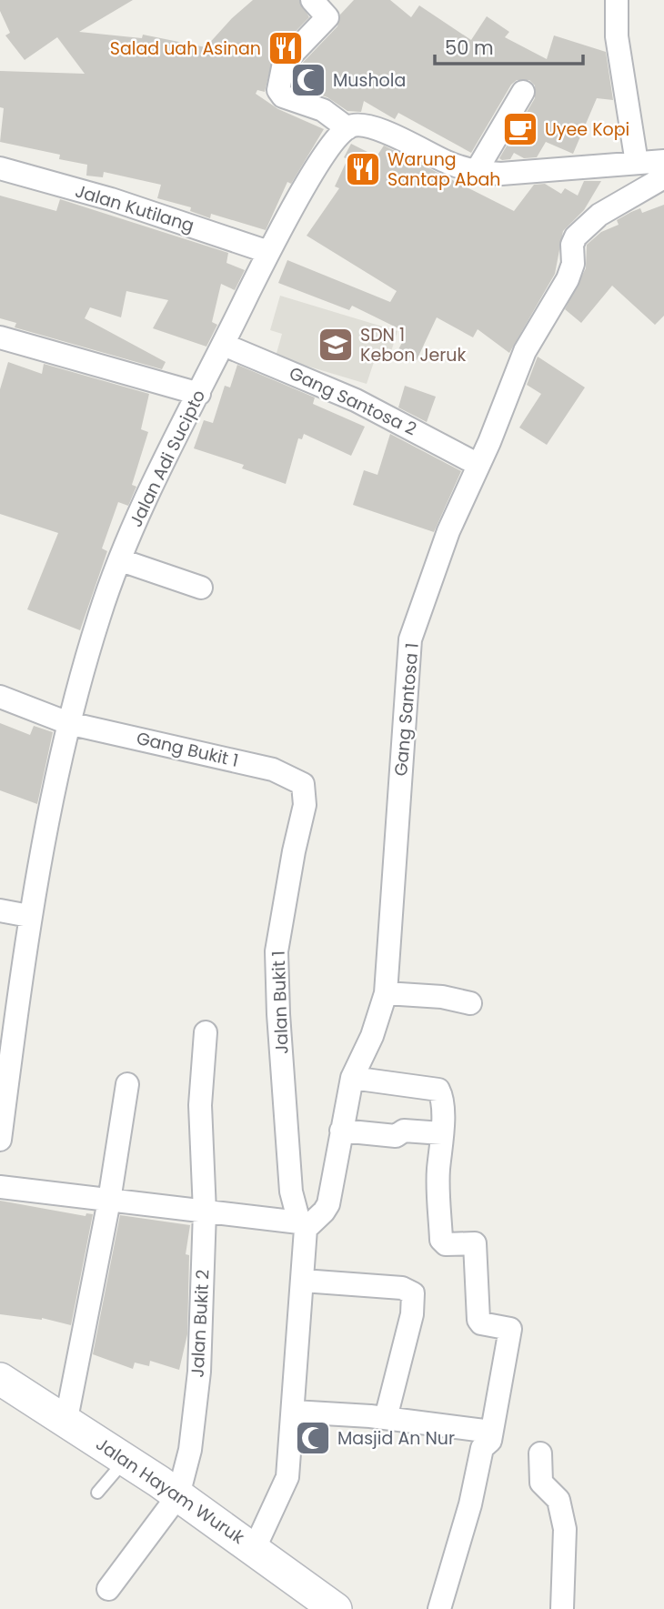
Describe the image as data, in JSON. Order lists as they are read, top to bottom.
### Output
{
  "streets": {
    "street": [
      "Jalan Kutilang",
      "Gang Santosa 2",
      "Jalan Adi Sucipto",
      "Gang Santosa 1",
      "Gang Bukit 1",
      "Jalan Bukit 1",
      "Jalan Bukit 2",
      "Jalan Hayam Wuruk"
    ]
  },
  "crossings": [
    ["Jalan Kutilang", "Jalan Adi Sucipto"],
    ["Gang Santosa 2", "Jalan Adi Sucipto"],
    ["Gang Santosa 2", "Gang Santosa 1"],
    ["Jalan Adi Sucipto", "Gang Bukit 1"],
    ["Gang Santosa 1", "Jalan Bukit 1"],
    ["Gang Bukit 1", "Jalan Bukit 1"],
    ["Jalan Bukit 1", "Jalan Hayam Wuruk"],
    ["Jalan Bukit 2", "Jalan Hayam Wuruk"]
  ],
  "places": {
    "restaurant": ["Salad uah Asinan", "Warung Santap Abah"],
    "mosque": ["Mushola", "Masjid An Nur"],
    "cafe": ["Uyee Kopi"],
    "school or university": ["SDN 1 Kebon Jeruk"]
  },
  "scale_bar": "50 m"
}
